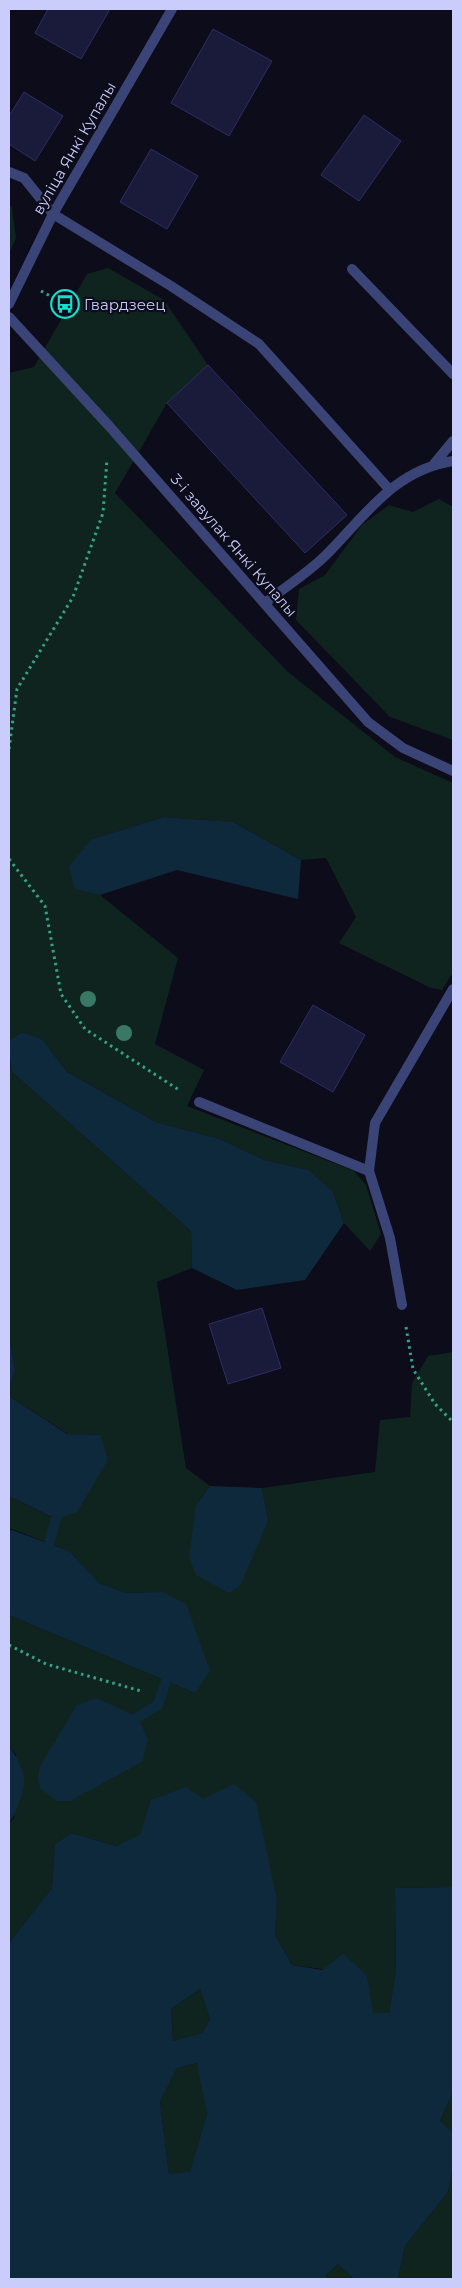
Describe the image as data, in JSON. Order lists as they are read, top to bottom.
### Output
{
  "streets": {
    "street": ["вуліца Янкі Купалы", "3-і завулак Янкі Купалы"]
  },
  "places": {
    "bus stop": ["Гвардзеец"]
  }
}
